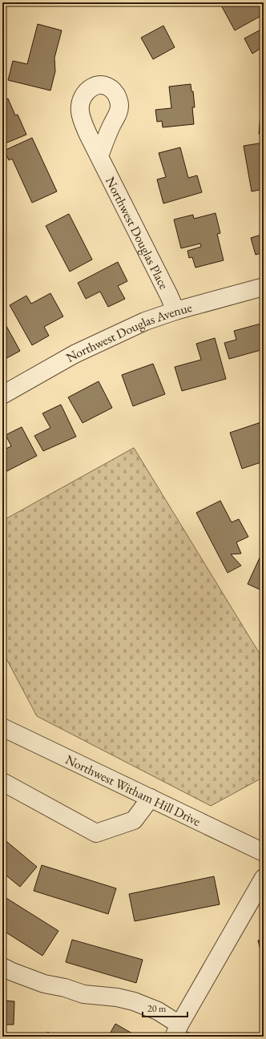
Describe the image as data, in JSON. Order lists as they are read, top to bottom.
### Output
{
  "streets": {
    "street": ["Northwest Douglas Place", "Northwest Douglas Avenue", "Northwest Witham Hill Drive"]
  },
  "crossings": [
    ["Northwest Douglas Place", "Northwest Douglas Avenue"]
  ],
  "scale_bar": "20 m"
}
